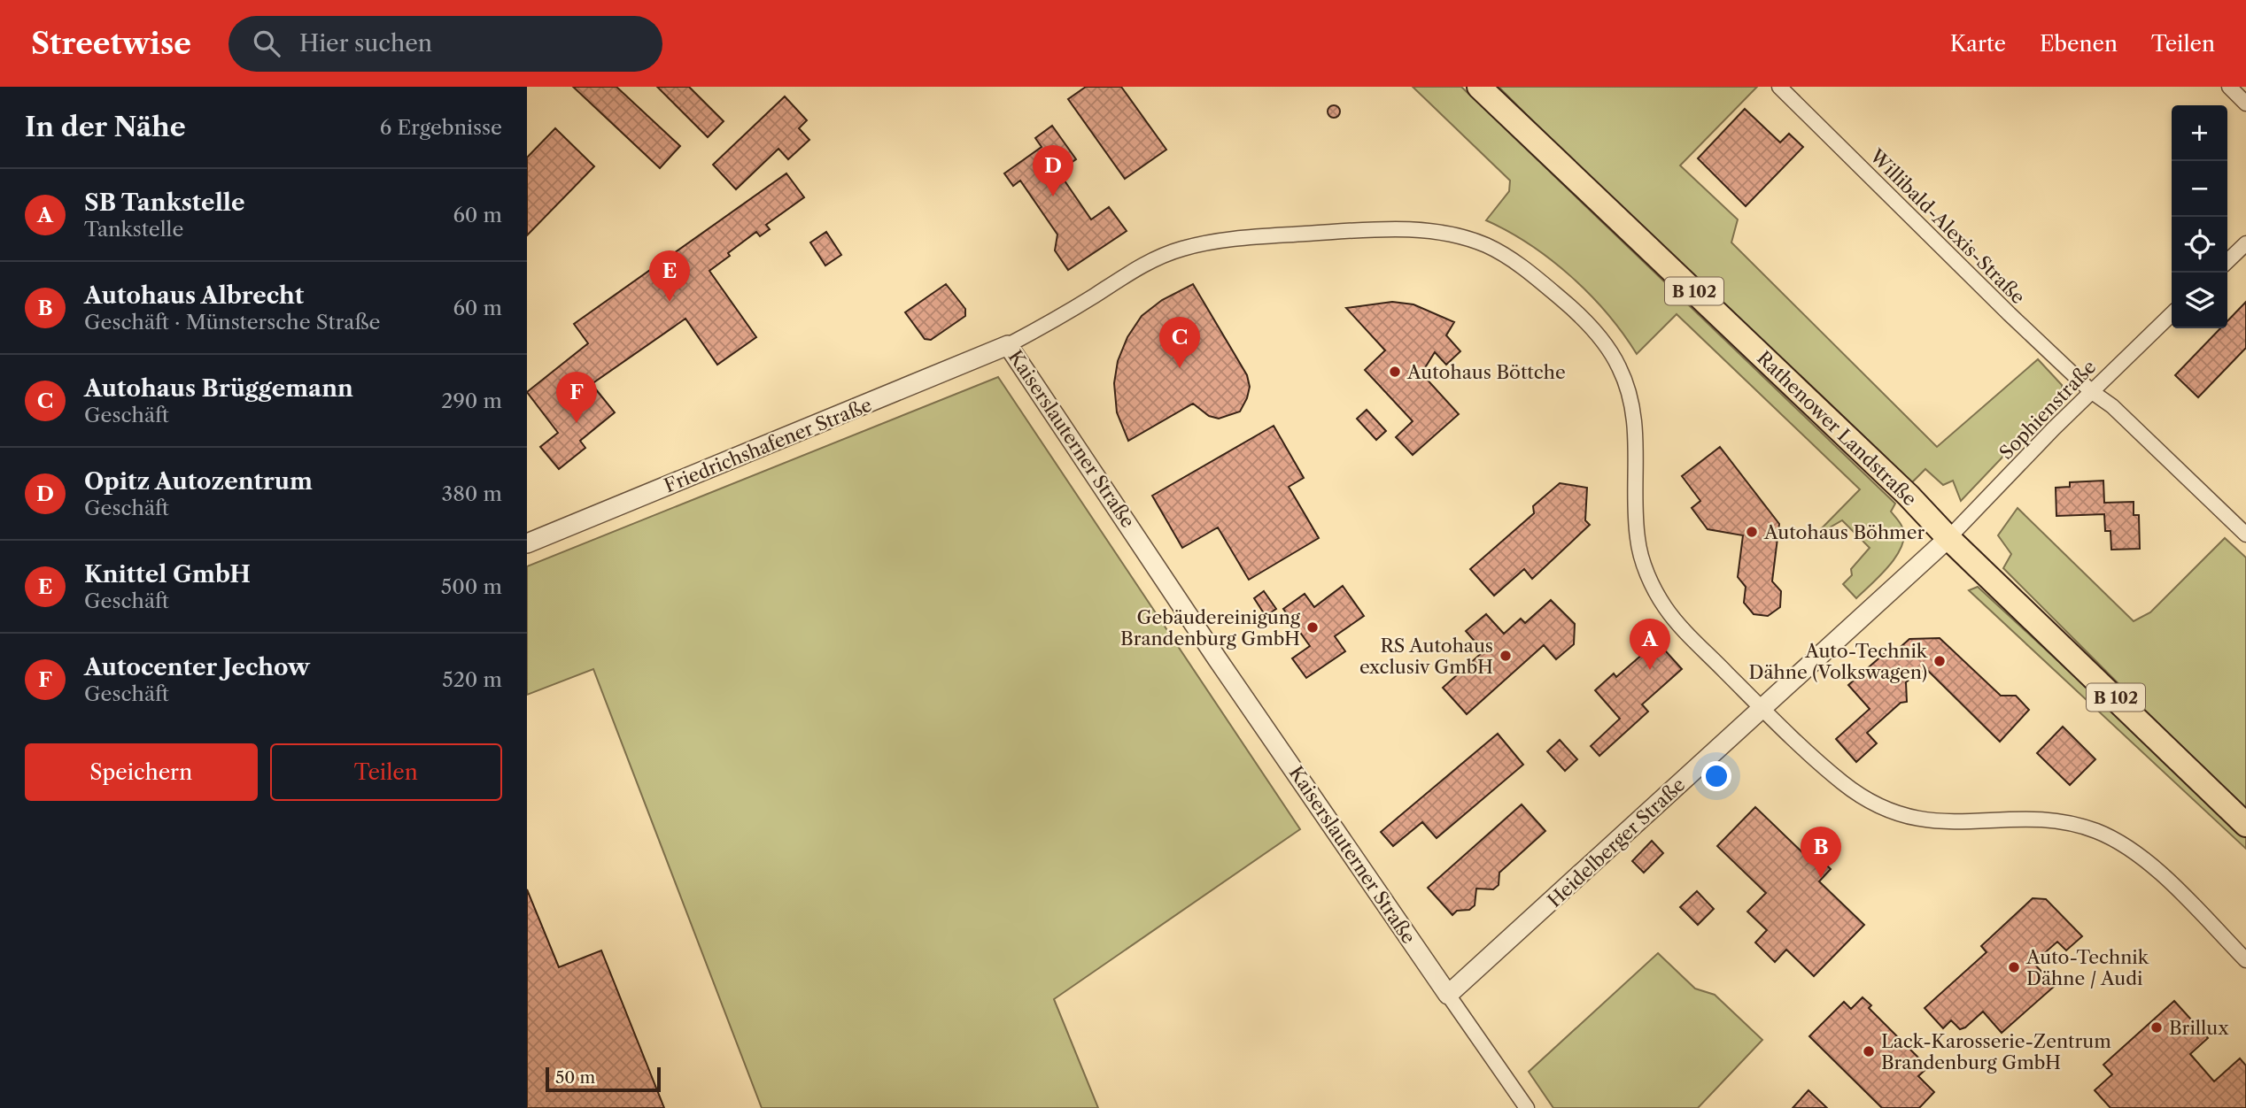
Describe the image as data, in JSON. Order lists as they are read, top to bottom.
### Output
{
  "streets": {
    "main road": ["B 102", "Rathenower Landstraße"],
    "street": [
      "Willibald-Alexis-Straße",
      "Sophienstraße",
      "Kaiserslauterner Straße",
      "Friedrichshafener Straße",
      "Heidelberger Straße"
    ]
  },
  "crossings": [
    ["Willibald-Alexis-Straße", "Sophienstraße"],
    ["Sophienstraße", "Rathenower Landstraße"],
    ["Sophienstraße", "Heidelberger Straße"],
    ["Rathenower Landstraße", "Heidelberger Straße"],
    ["Kaiserslauterner Straße", "Friedrichshafener Straße"],
    ["Kaiserslauterner Straße", "Heidelberger Straße"]
  ],
  "places": [
    "Autohaus Böttche",
    "Autohaus Böhmer",
    "Gebäudereinigung Brandenburg GmbH",
    "RS Autohaus exclusiv GmbH",
    "Auto-Technik Dähne (Volkswagen)",
    "Auto-Technik Dähne / Audi",
    "Brillux",
    "Lack-Karosserie-Zentrum Brandenburg GmbH"
  ],
  "scale_bar": "50 m",
  "page": {
    "header": "Streetwise",
    "search": "Hier suchen",
    "nav": ["Karte", "Ebenen", "Teilen"],
    "heading": ["In der Nähe", "6 Ergebnisse"],
    "map_buttons": ["+", "−"],
    "pins": [
      "D",
      "E",
      "C",
      "F",
      "A",
      "B"
    ],
    "list": [
      {
        "mark": "A",
        "name": "SB Tankstelle",
        "note": "Tankstelle",
        "value": "60 m"
      },
      {
        "mark": "B",
        "name": "Autohaus Albrecht",
        "note": "Geschäft · Münstersche Straße",
        "value": "60 m"
      },
      {
        "mark": "C",
        "name": "Autohaus Brüggemann",
        "note": "Geschäft",
        "value": "290 m"
      },
      {
        "mark": "D",
        "name": "Opitz Autozentrum",
        "note": "Geschäft",
        "value": "380 m"
      },
      {
        "mark": "E",
        "name": "Knittel GmbH",
        "note": "Geschäft",
        "value": "500 m"
      },
      {
        "mark": "F",
        "name": "Autocenter Jechow",
        "note": "Geschäft",
        "value": "520 m"
      }
    ],
    "buttons": ["Speichern", "Teilen"],
    "scale": "50 m"
  }
}
